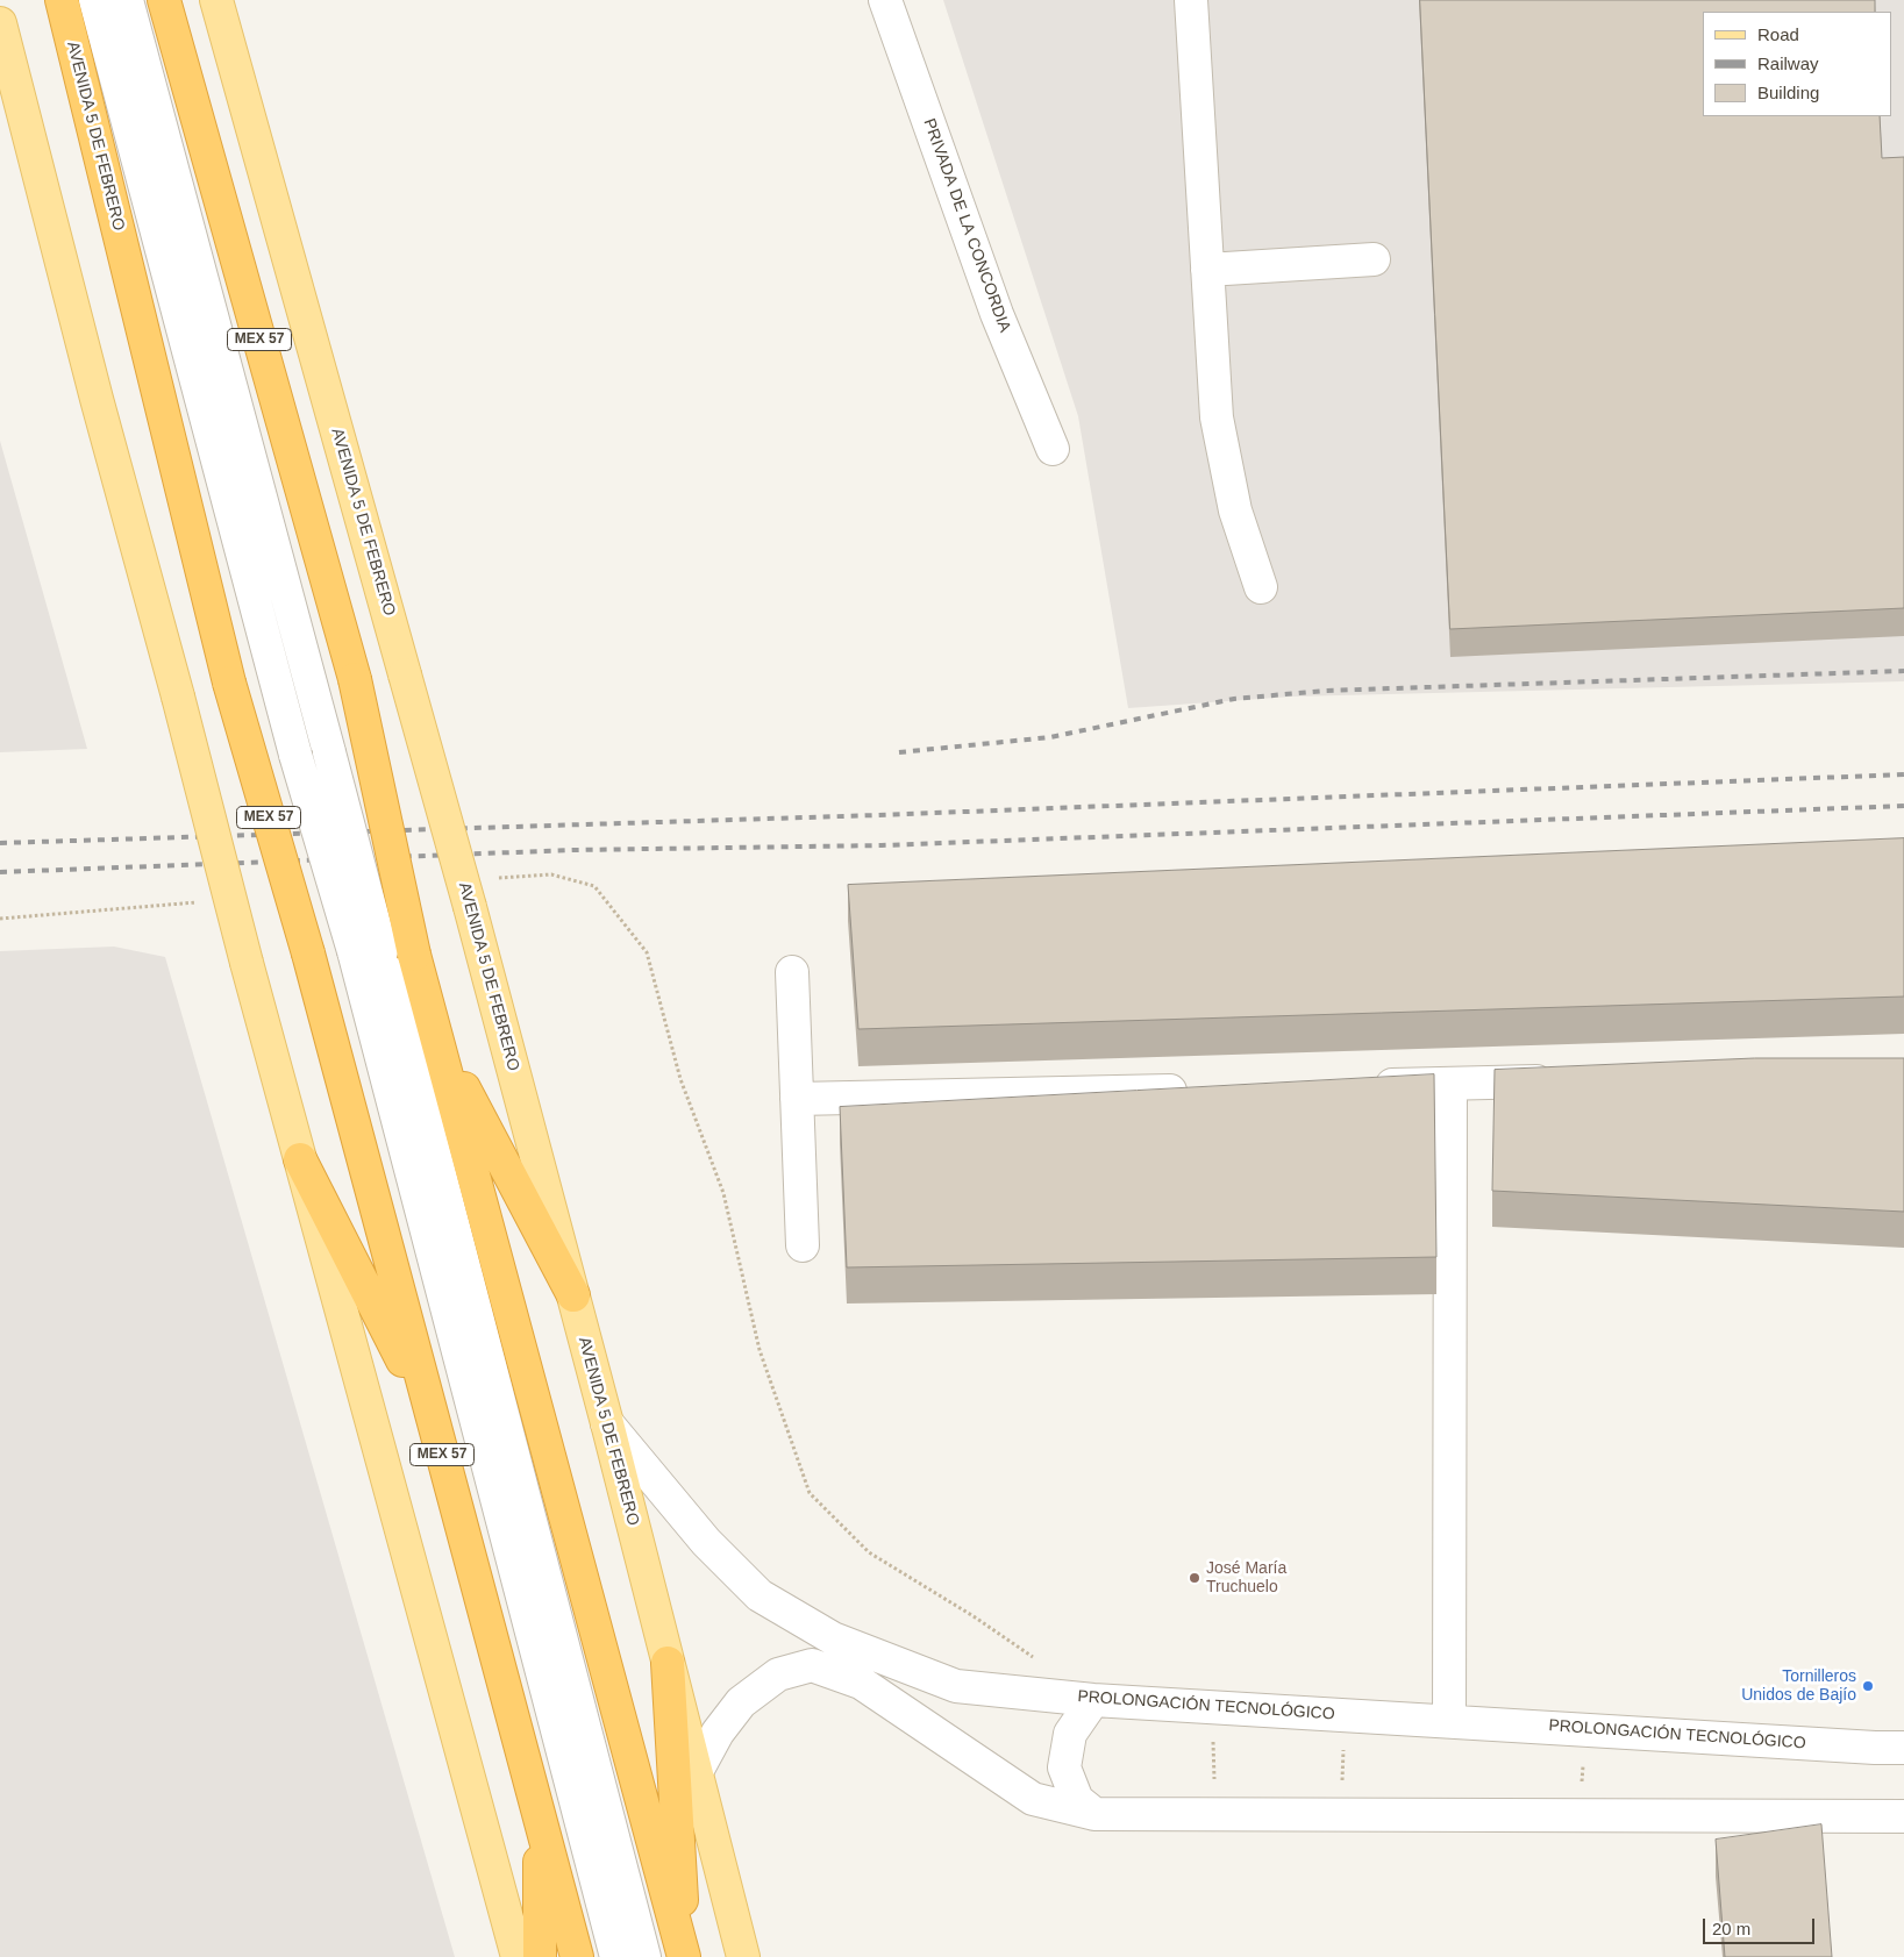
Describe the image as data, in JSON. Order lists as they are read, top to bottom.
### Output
{
  "streets": {
    "highway": ["AVENIDA 5 DE FEBRERO", "MEX 57"],
    "street": ["PRIVADA DE LA CONCORDIA", "PROLONGACIÓN TECNOLÓGICO"]
  },
  "crossings": [
    ["AVENIDA 5 DE FEBRERO", "PROLONGACIÓN TECNOLÓGICO"]
  ],
  "places": ["José María Truchuelo", "Tornilleros Unidos de Bajío"],
  "legend": ["Road", "Railway", "Building"],
  "scale_bar": "20 m"
}
